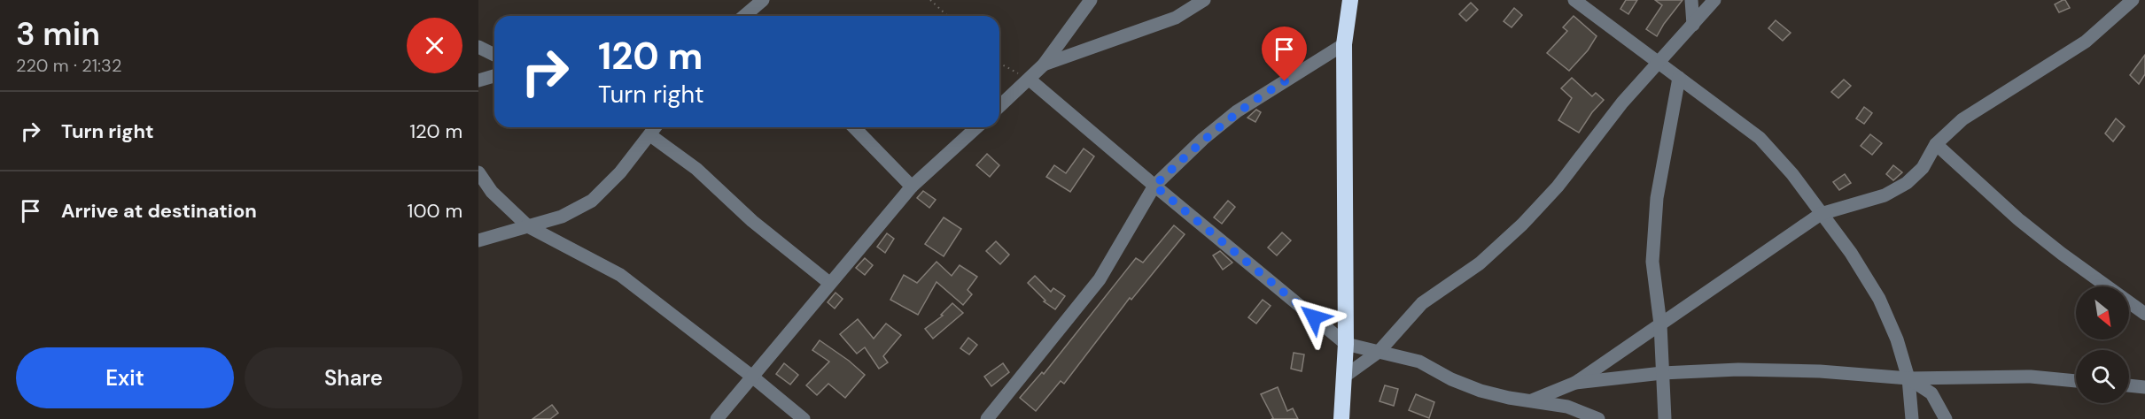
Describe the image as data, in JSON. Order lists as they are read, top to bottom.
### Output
{
  "north": "bottom right",
  "page": {
    "heading": ["3 min", "220 m · 21:32"],
    "turn": ["120 m", "Turn right"],
    "list": [
      {
        "name": "Turn right",
        "value": "120 m"
      },
      {
        "name": "Arrive at destination",
        "value": "100 m"
      }
    ],
    "buttons": ["Exit", "Share"]
  }
}
